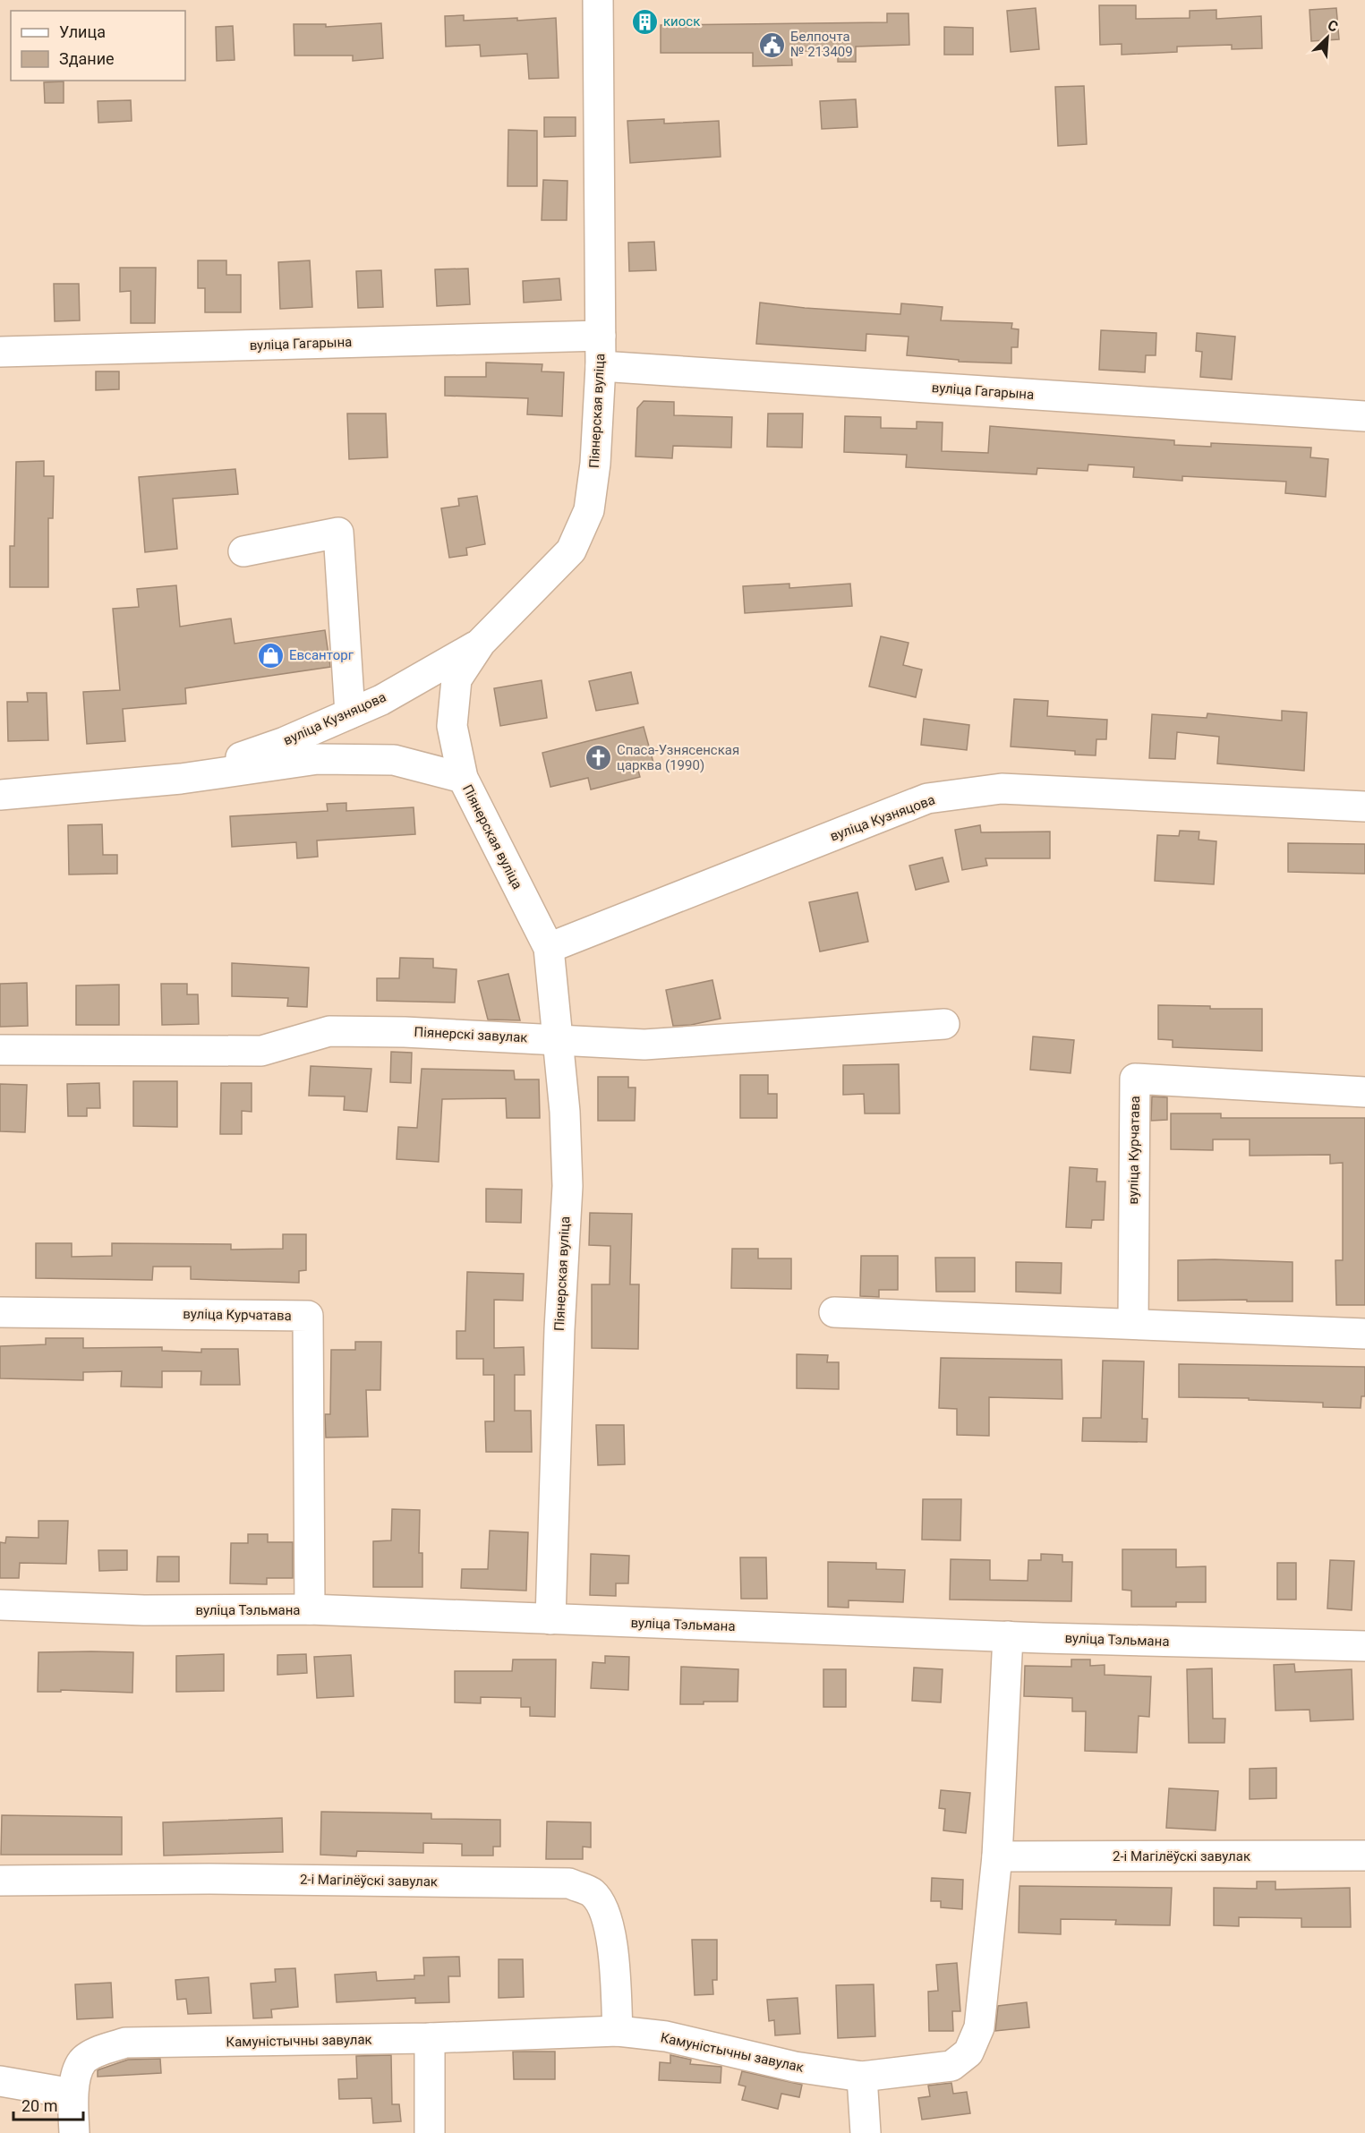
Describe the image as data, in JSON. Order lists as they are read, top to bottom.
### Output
{
  "streets": {
    "street": [
      "вуліца Гагарына",
      "Піянерская вуліца",
      "вуліца Кузняцова",
      "Піянерскі завулак",
      "вуліца Курчатава",
      "вуліца Тэльмана",
      "2-і Магілёўскі завулак",
      "Камуністычны завулак"
    ]
  },
  "crossings": [
    ["вуліца Гагарына", "Піянерская вуліца"],
    ["Піянерская вуліца", "вуліца Кузняцова"],
    ["Піянерская вуліца", "Піянерскі завулак"],
    ["Піянерская вуліца", "вуліца Тэльмана"],
    ["вуліца Курчатава", "вуліца Тэльмана"],
    ["вуліца Тэльмана", "Камуністычны завулак"],
    ["2-і Магілёўскі завулак", "Камуністычны завулак"]
  ],
  "places": {
    "building": ["киоск"],
    "public building": ["Белпочта № 213409"],
    "shop": ["Евсанторг"],
    "church": ["Спаса-Узнясенская царква (1990)"]
  },
  "legend": ["Улица", "Здание"],
  "scale_bar": "20 m",
  "north": "top right"
}
